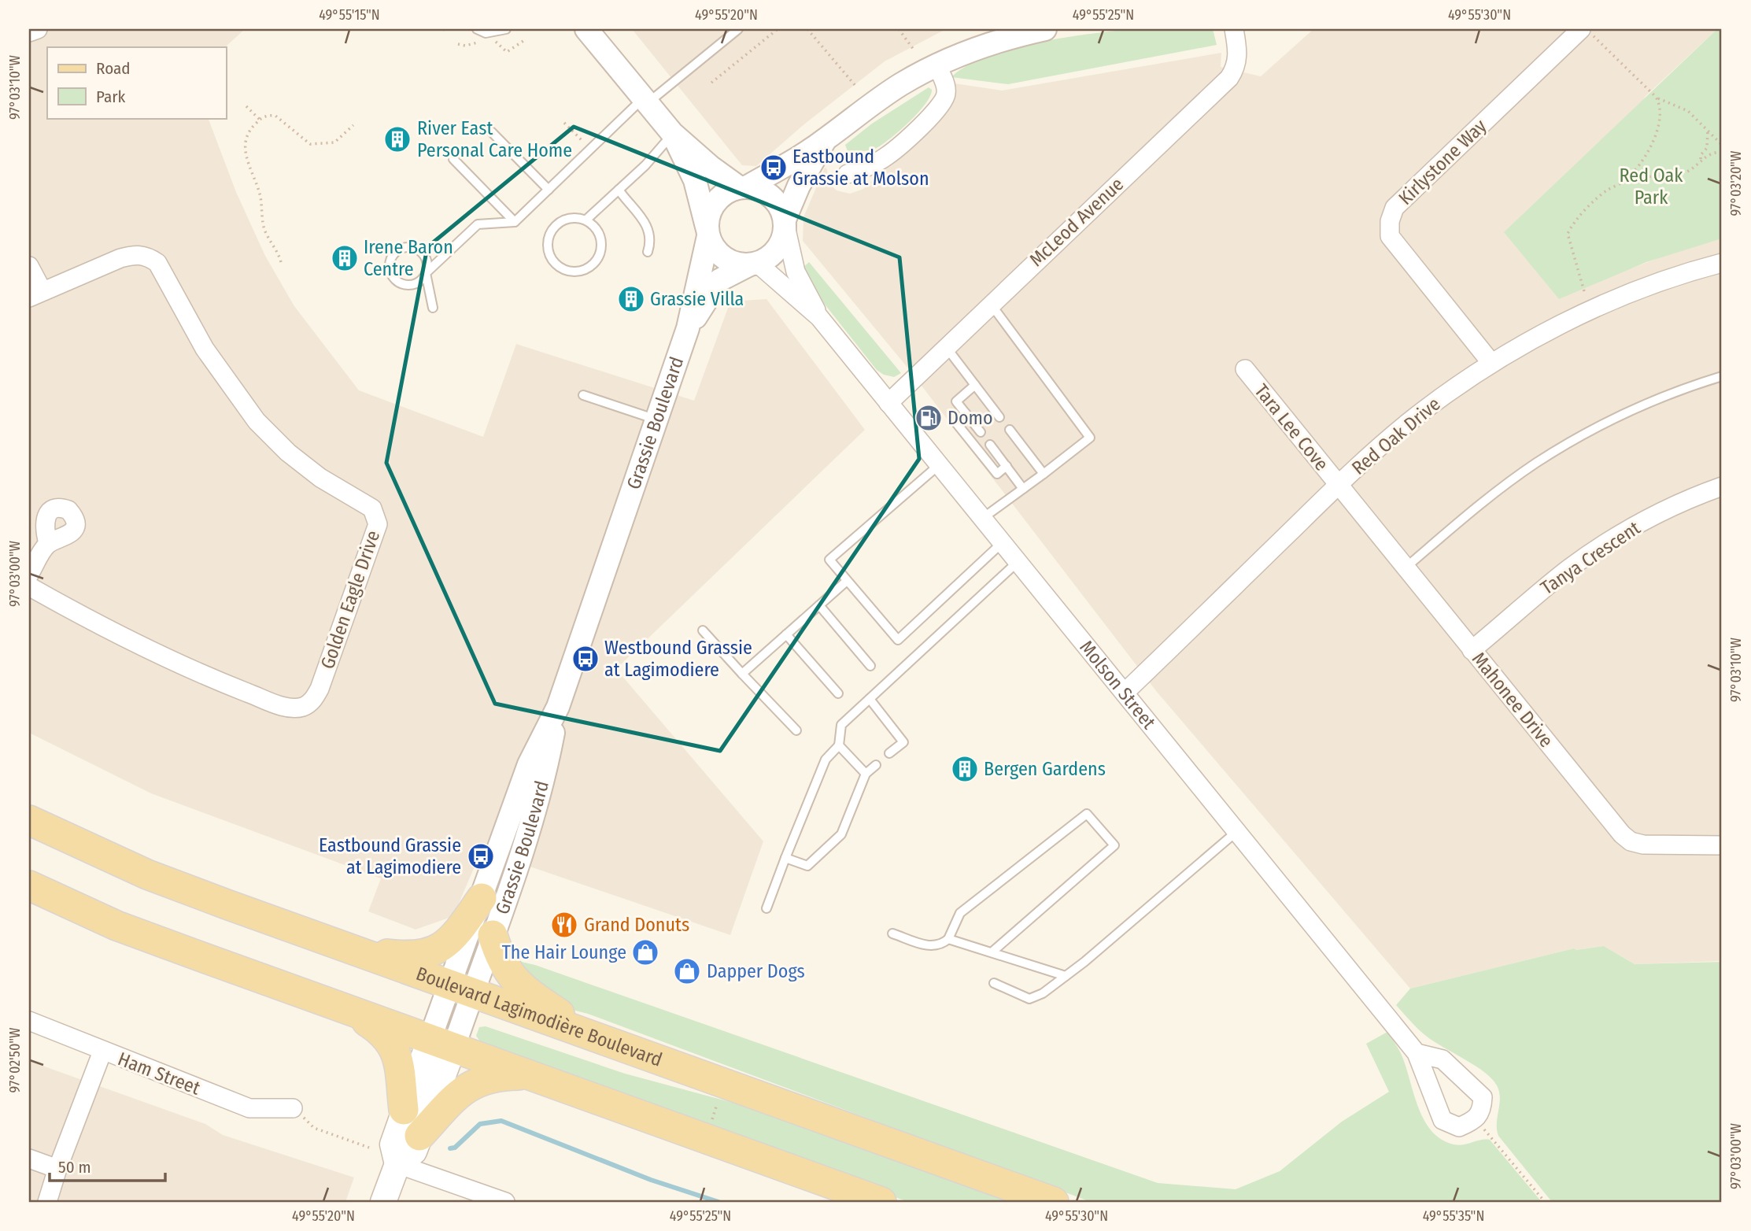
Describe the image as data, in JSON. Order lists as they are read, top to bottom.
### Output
{
  "streets": {
    "main road": ["Grassie Boulevard", "Boulevard Lagimodière Boulevard"],
    "street": [
      "Kirlystone Way",
      "McLeod Avenue",
      "Tara Lee Cove",
      "Red Oak Drive",
      "Tanya Crescent",
      "Golden Eagle Drive",
      "Molson Street",
      "Mahonee Drive",
      "Ham Street"
    ]
  },
  "crossings": [
    ["Kirlystone Way", "Red Oak Drive"],
    ["McLeod Avenue", "Molson Street"],
    ["Grassie Boulevard", "Molson Street"],
    ["Grassie Boulevard", "Boulevard Lagimodière Boulevard"],
    ["Tara Lee Cove", "Red Oak Drive"],
    ["Tara Lee Cove", "Mahonee Drive"],
    ["Red Oak Drive", "Molson Street"],
    ["Red Oak Drive", "Mahonee Drive"],
    ["Tanya Crescent", "Mahonee Drive"]
  ],
  "parks": ["Red Oak Park"],
  "places": {
    "building": [
      "River East Personal Care Home",
      "Irene Baron Centre",
      "Grassie Villa",
      "Bergen Gardens"
    ],
    "bus stop": ["Eastbound Grassie at Molson", "Westbound Grassie at Lagimodiere", "Eastbound Grassie at Lagimodiere"],
    "fuel station": ["Domo"],
    "restaurant": ["Grand Donuts"],
    "shop": ["The Hair Lounge", "Dapper Dogs"]
  },
  "legend": ["Road", "Park"],
  "scale_bar": "50 m",
  "coordinates": [
    "49°55'15\"N",
    "49°55'20\"N",
    "49°55'25\"N",
    "49°55'30\"N",
    "97°03'10\"W",
    "97°03'20\"W",
    "97°03'00\"W",
    "97°02'50\"W",
    "49°55'35\"N"
  ]
}
